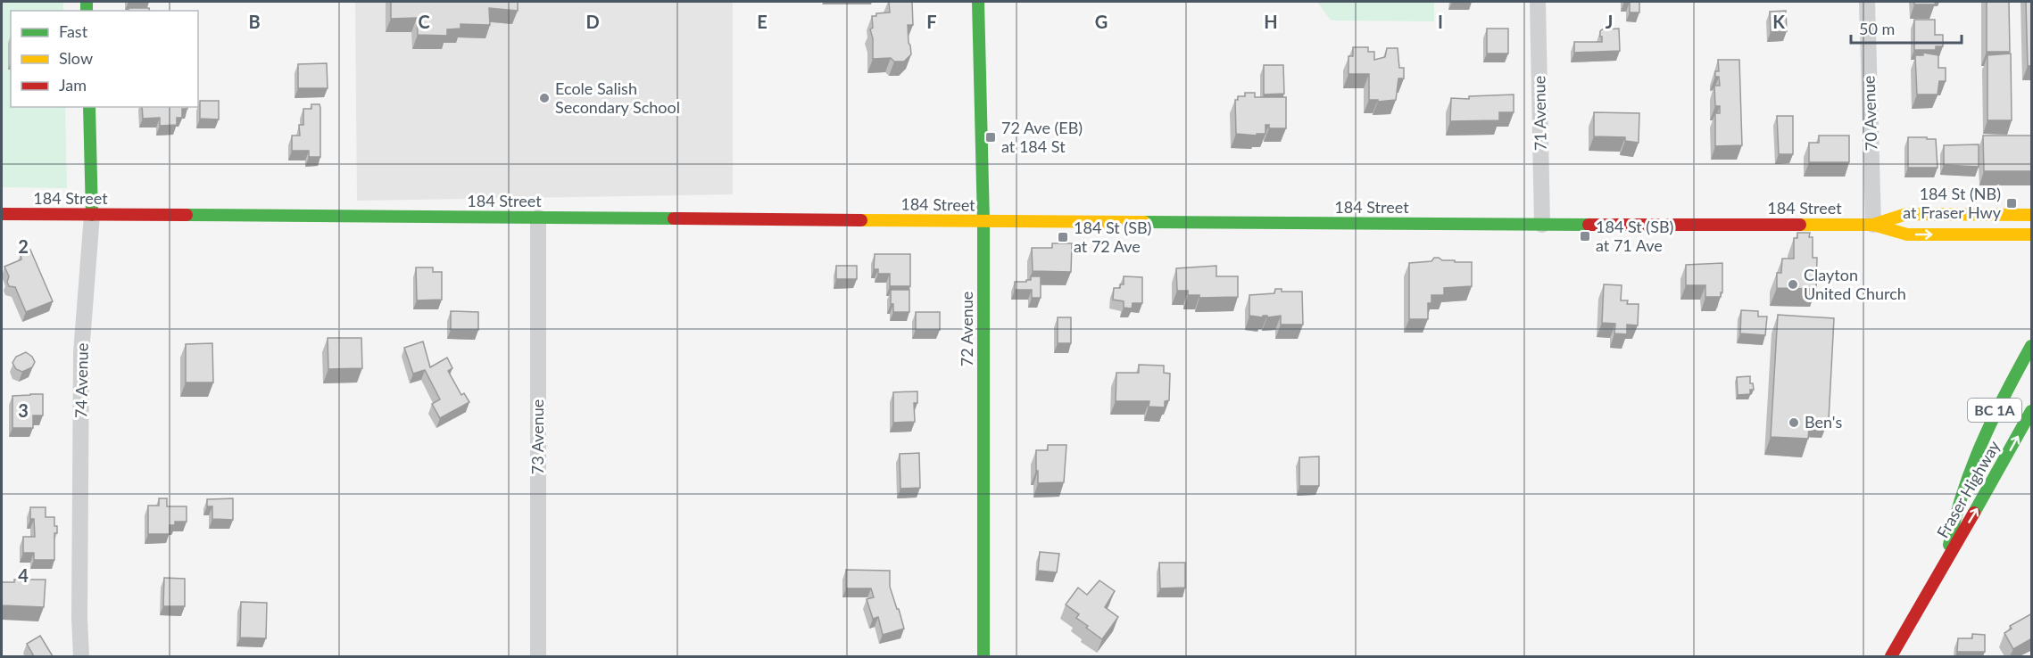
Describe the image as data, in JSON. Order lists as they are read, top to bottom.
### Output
{
  "streets": {
    "main road": [
      "184 Street",
      "72 Avenue",
      "74 Avenue",
      "BC 1A",
      "Fraser Highway"
    ],
    "street": ["71 Avenue", "70 Avenue", "73 Avenue"]
  },
  "crossings": [
    ["71 Avenue", "184 Street"],
    ["70 Avenue", "184 Street"],
    ["184 Street", "72 Avenue"],
    ["184 Street", "74 Avenue"],
    ["184 Street", "73 Avenue"]
  ],
  "places": {
    "other": ["Ecole Salish Secondary School", "Clayton United Church", "Ben's"],
    "transit": [
      "72 Ave (EB) at 184 St",
      "184 St (NB) at Fraser Hwy",
      "184 St (SB) at 71 Ave",
      "184 St (SB) at 72 Ave"
    ]
  },
  "legend": ["Fast", "Slow", "Jam"],
  "scale_bar": "50 m",
  "grid": {
    "columns": [
      "B",
      "C",
      "D",
      "E",
      "F",
      "G",
      "H",
      "I",
      "J",
      "K"
    ],
    "rows": ["2", "3", "4"]
  }
}
